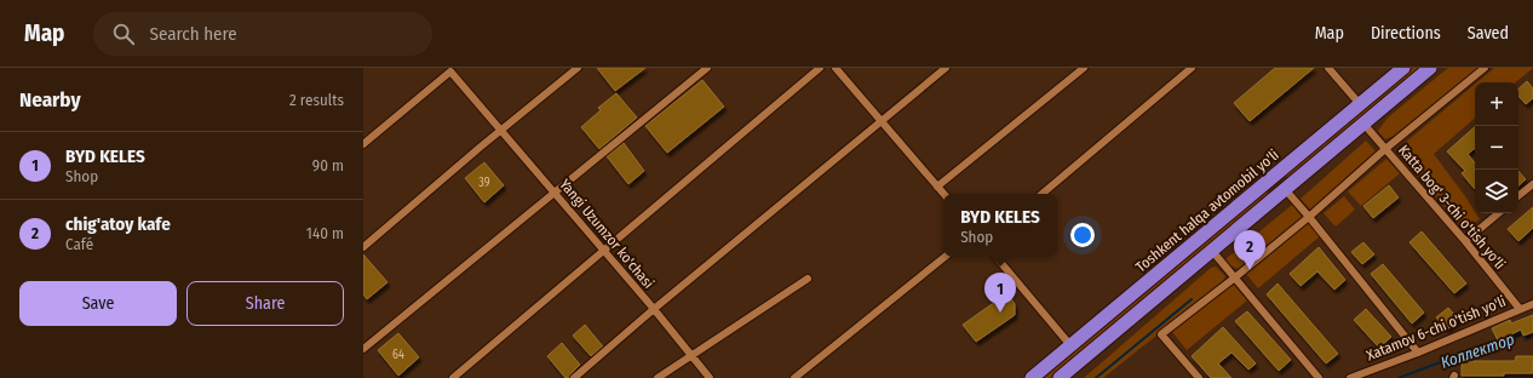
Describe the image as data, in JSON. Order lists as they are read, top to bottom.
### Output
{
  "streets": {
    "highway": ["Toshkent halqa avtomobil yo'li"],
    "street": ["Katta bog' 3-chi o'tish yo'li", "Yangi Uzumzor ko'chasi", "Xatamov 6-chi o'tish yo'li"]
  },
  "crossings": [
    ["Katta bog' 3-chi o'tish yo'li", "Xatamov 6-chi o'tish yo'li"]
  ],
  "water": ["Коллектор"],
  "house_numbers": ["39", "64"],
  "page": {
    "header": "Map",
    "search": "Search here",
    "nav": ["Map", "Directions", "Saved"],
    "heading": ["Nearby", "2 results"],
    "map_buttons": ["+", "−"],
    "list": [
      {
        "mark": "1",
        "name": "BYD KELES",
        "note": "Shop",
        "value": "90 m"
      },
      {
        "mark": "2",
        "name": "chig'atoy kafe",
        "note": "Café",
        "value": "140 m"
      }
    ],
    "popup": ["BYD KELES", "Shop"],
    "pins": ["2", "1"],
    "buttons": ["Save", "Share"]
  }
}
